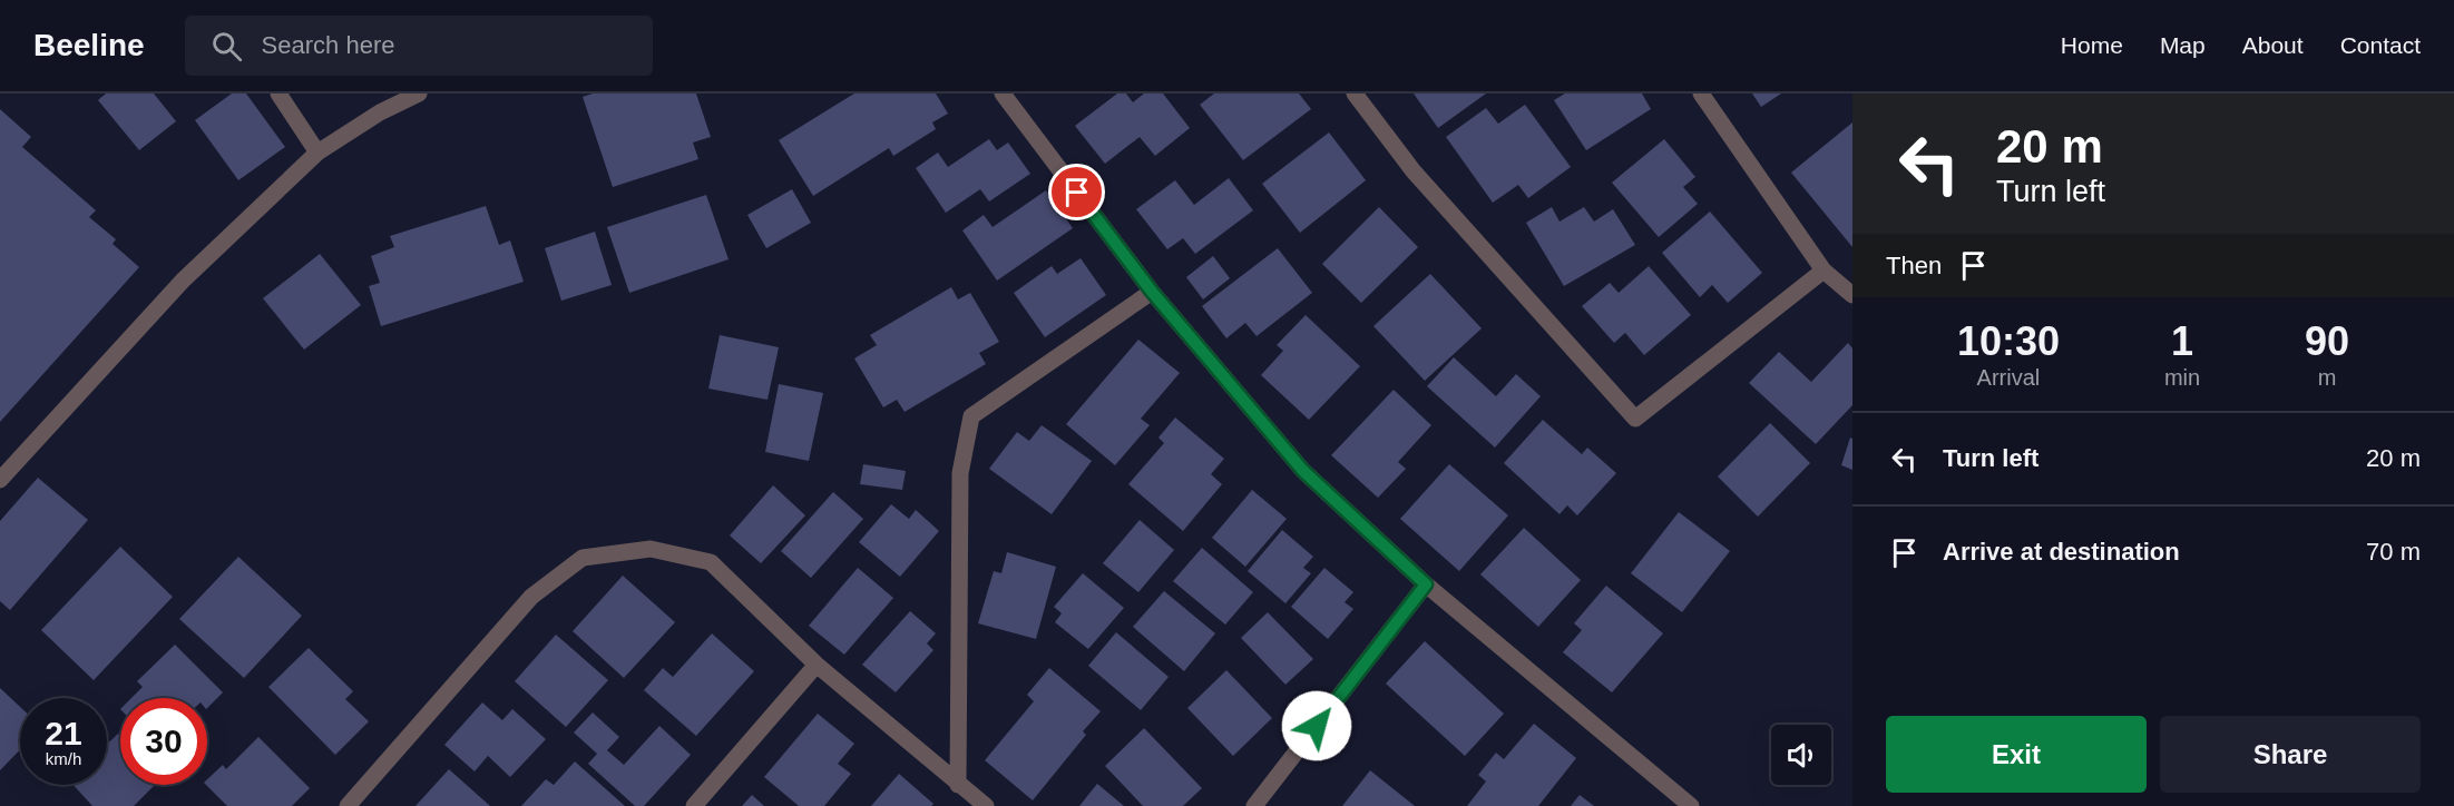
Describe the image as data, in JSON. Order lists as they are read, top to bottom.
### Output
{
  "page": {
    "header": "Beeline",
    "search": "Search here",
    "nav": [
      "Home",
      "Map",
      "About",
      "Contact"
    ],
    "turn": ["20 m", "Turn left"],
    "then": "Then",
    "eta": [
      "10:30",
      "Arrival",
      "1",
      "min",
      "90",
      "m"
    ],
    "list": [
      {
        "name": "Turn left",
        "value": "20 m"
      },
      {
        "name": "Arrive at destination",
        "value": "70 m"
      }
    ],
    "speed": "21 km/h",
    "limit": "30",
    "buttons": ["Exit", "Share"]
  }
}
